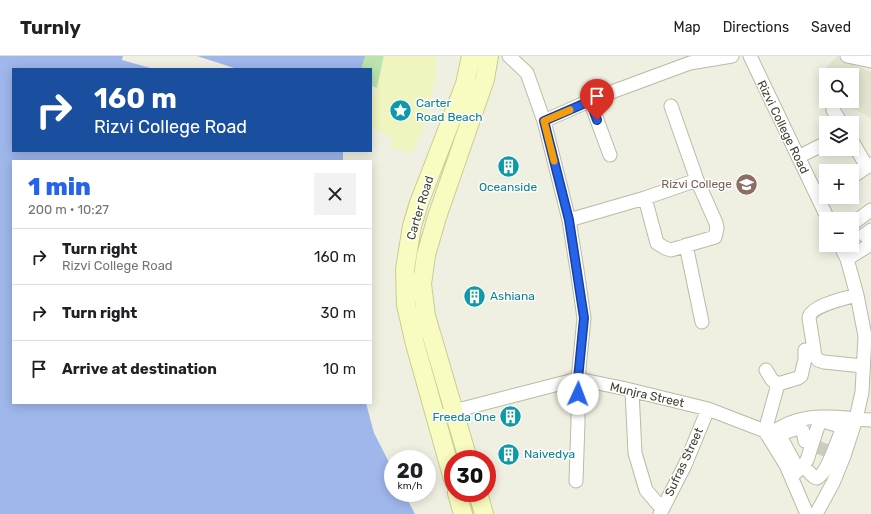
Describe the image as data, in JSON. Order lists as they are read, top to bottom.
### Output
{
  "streets": {
    "main road": ["Carter Road"],
    "street": ["Rizvi College Road", "Munjra Street", "Sufras Street"]
  },
  "crossings": [
    ["Carter Road", "Munjra Street"],
    ["Munjra Street", "Sufras Street"]
  ],
  "places": {
    "place": ["Carter Road Beach"],
    "building": [
      "Oceanside",
      "Ashiana",
      "Freeda One",
      "Naivedya"
    ],
    "school or university": ["Rizvi College"]
  },
  "page": {
    "header": "Turnly",
    "nav": ["Map", "Directions", "Saved"],
    "map_buttons": ["+", "−"],
    "turn": ["160 m", "Rizvi College Road"],
    "heading": ["1 min", "200 m · 10:27"],
    "list": [
      {
        "name": "Turn right",
        "note": "Rizvi College Road",
        "value": "160 m"
      },
      {
        "name": "Turn right",
        "value": "30 m"
      },
      {
        "name": "Arrive at destination",
        "value": "10 m"
      }
    ],
    "speed": "20 km/h",
    "limit": "30"
  }
}
